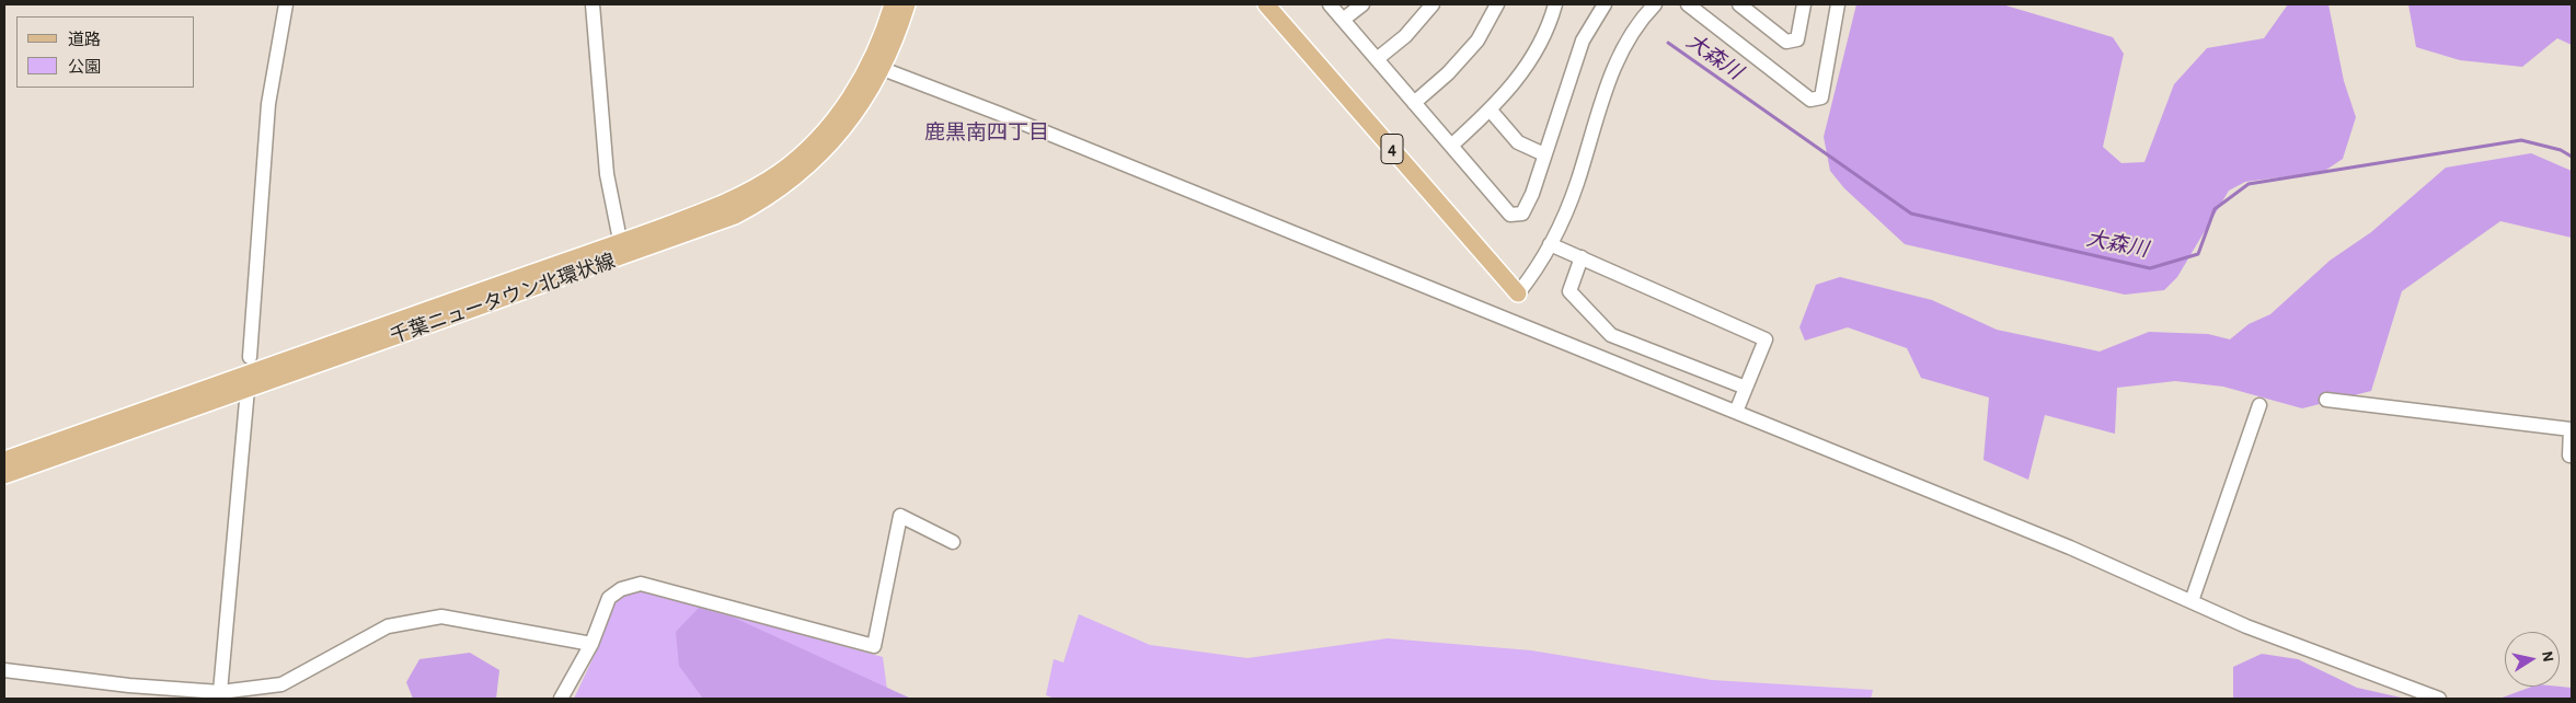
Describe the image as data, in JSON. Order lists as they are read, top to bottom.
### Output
{
  "streets": {
    "main road": ["4", "千葉ニュータウン北環状線"]
  },
  "districts": ["鹿黒南四丁目"],
  "water": ["大森川"],
  "legend": ["道路", "公園"],
  "north": "right"
}
